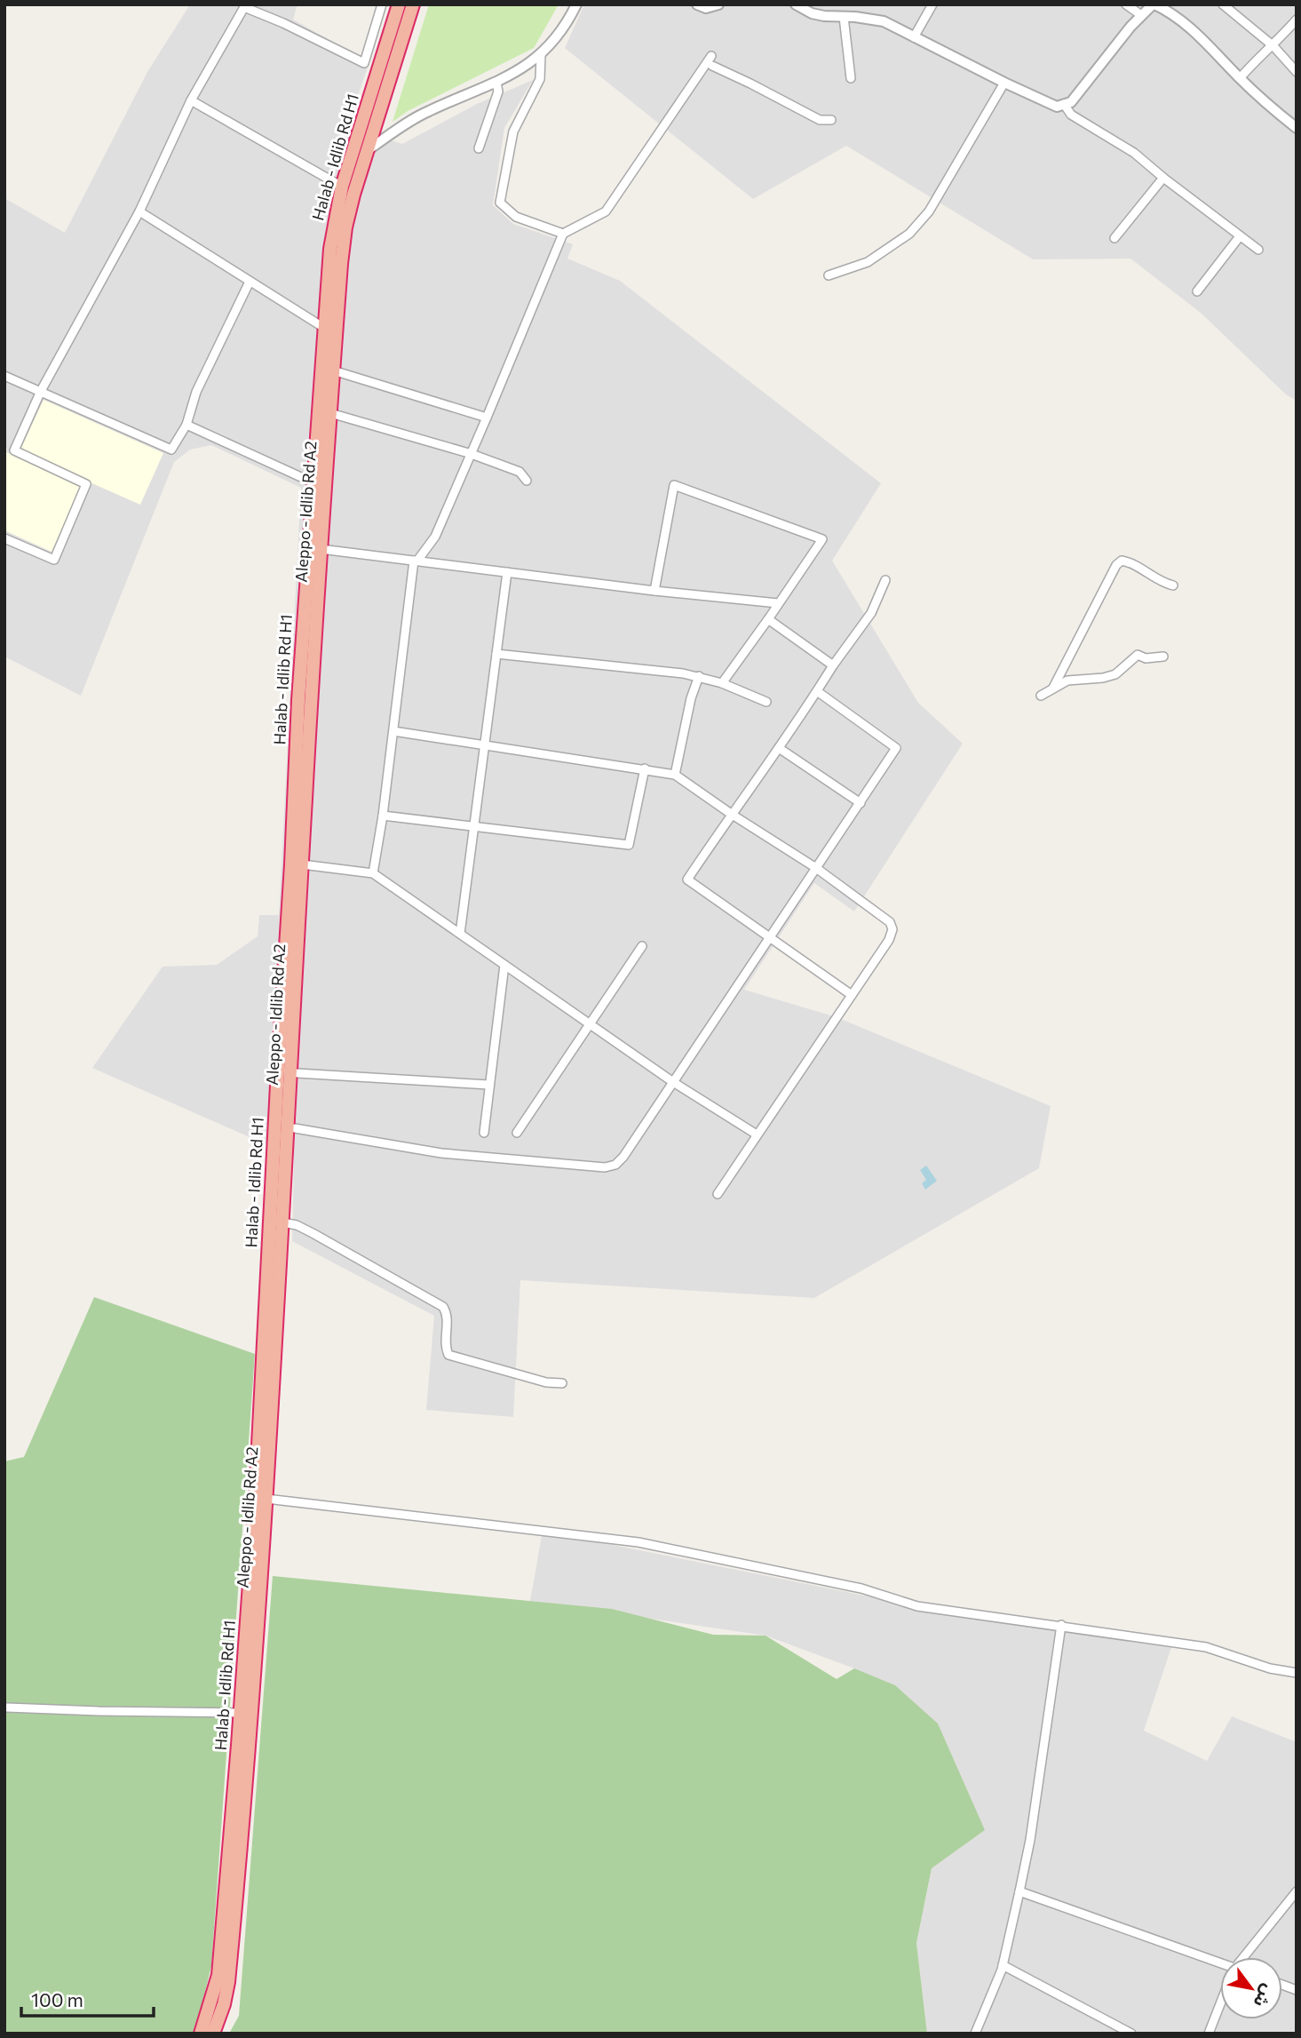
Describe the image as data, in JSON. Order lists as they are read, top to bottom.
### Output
{
  "streets": {
    "highway": ["Halab - Idlib Rd H1", "Aleppo - Idlib Rd A2"]
  },
  "crossings": [
    ["Halab - Idlib Rd H1", "Aleppo - Idlib Rd A2"]
  ],
  "scale_bar": "100 m",
  "north": "bottom right"
}
